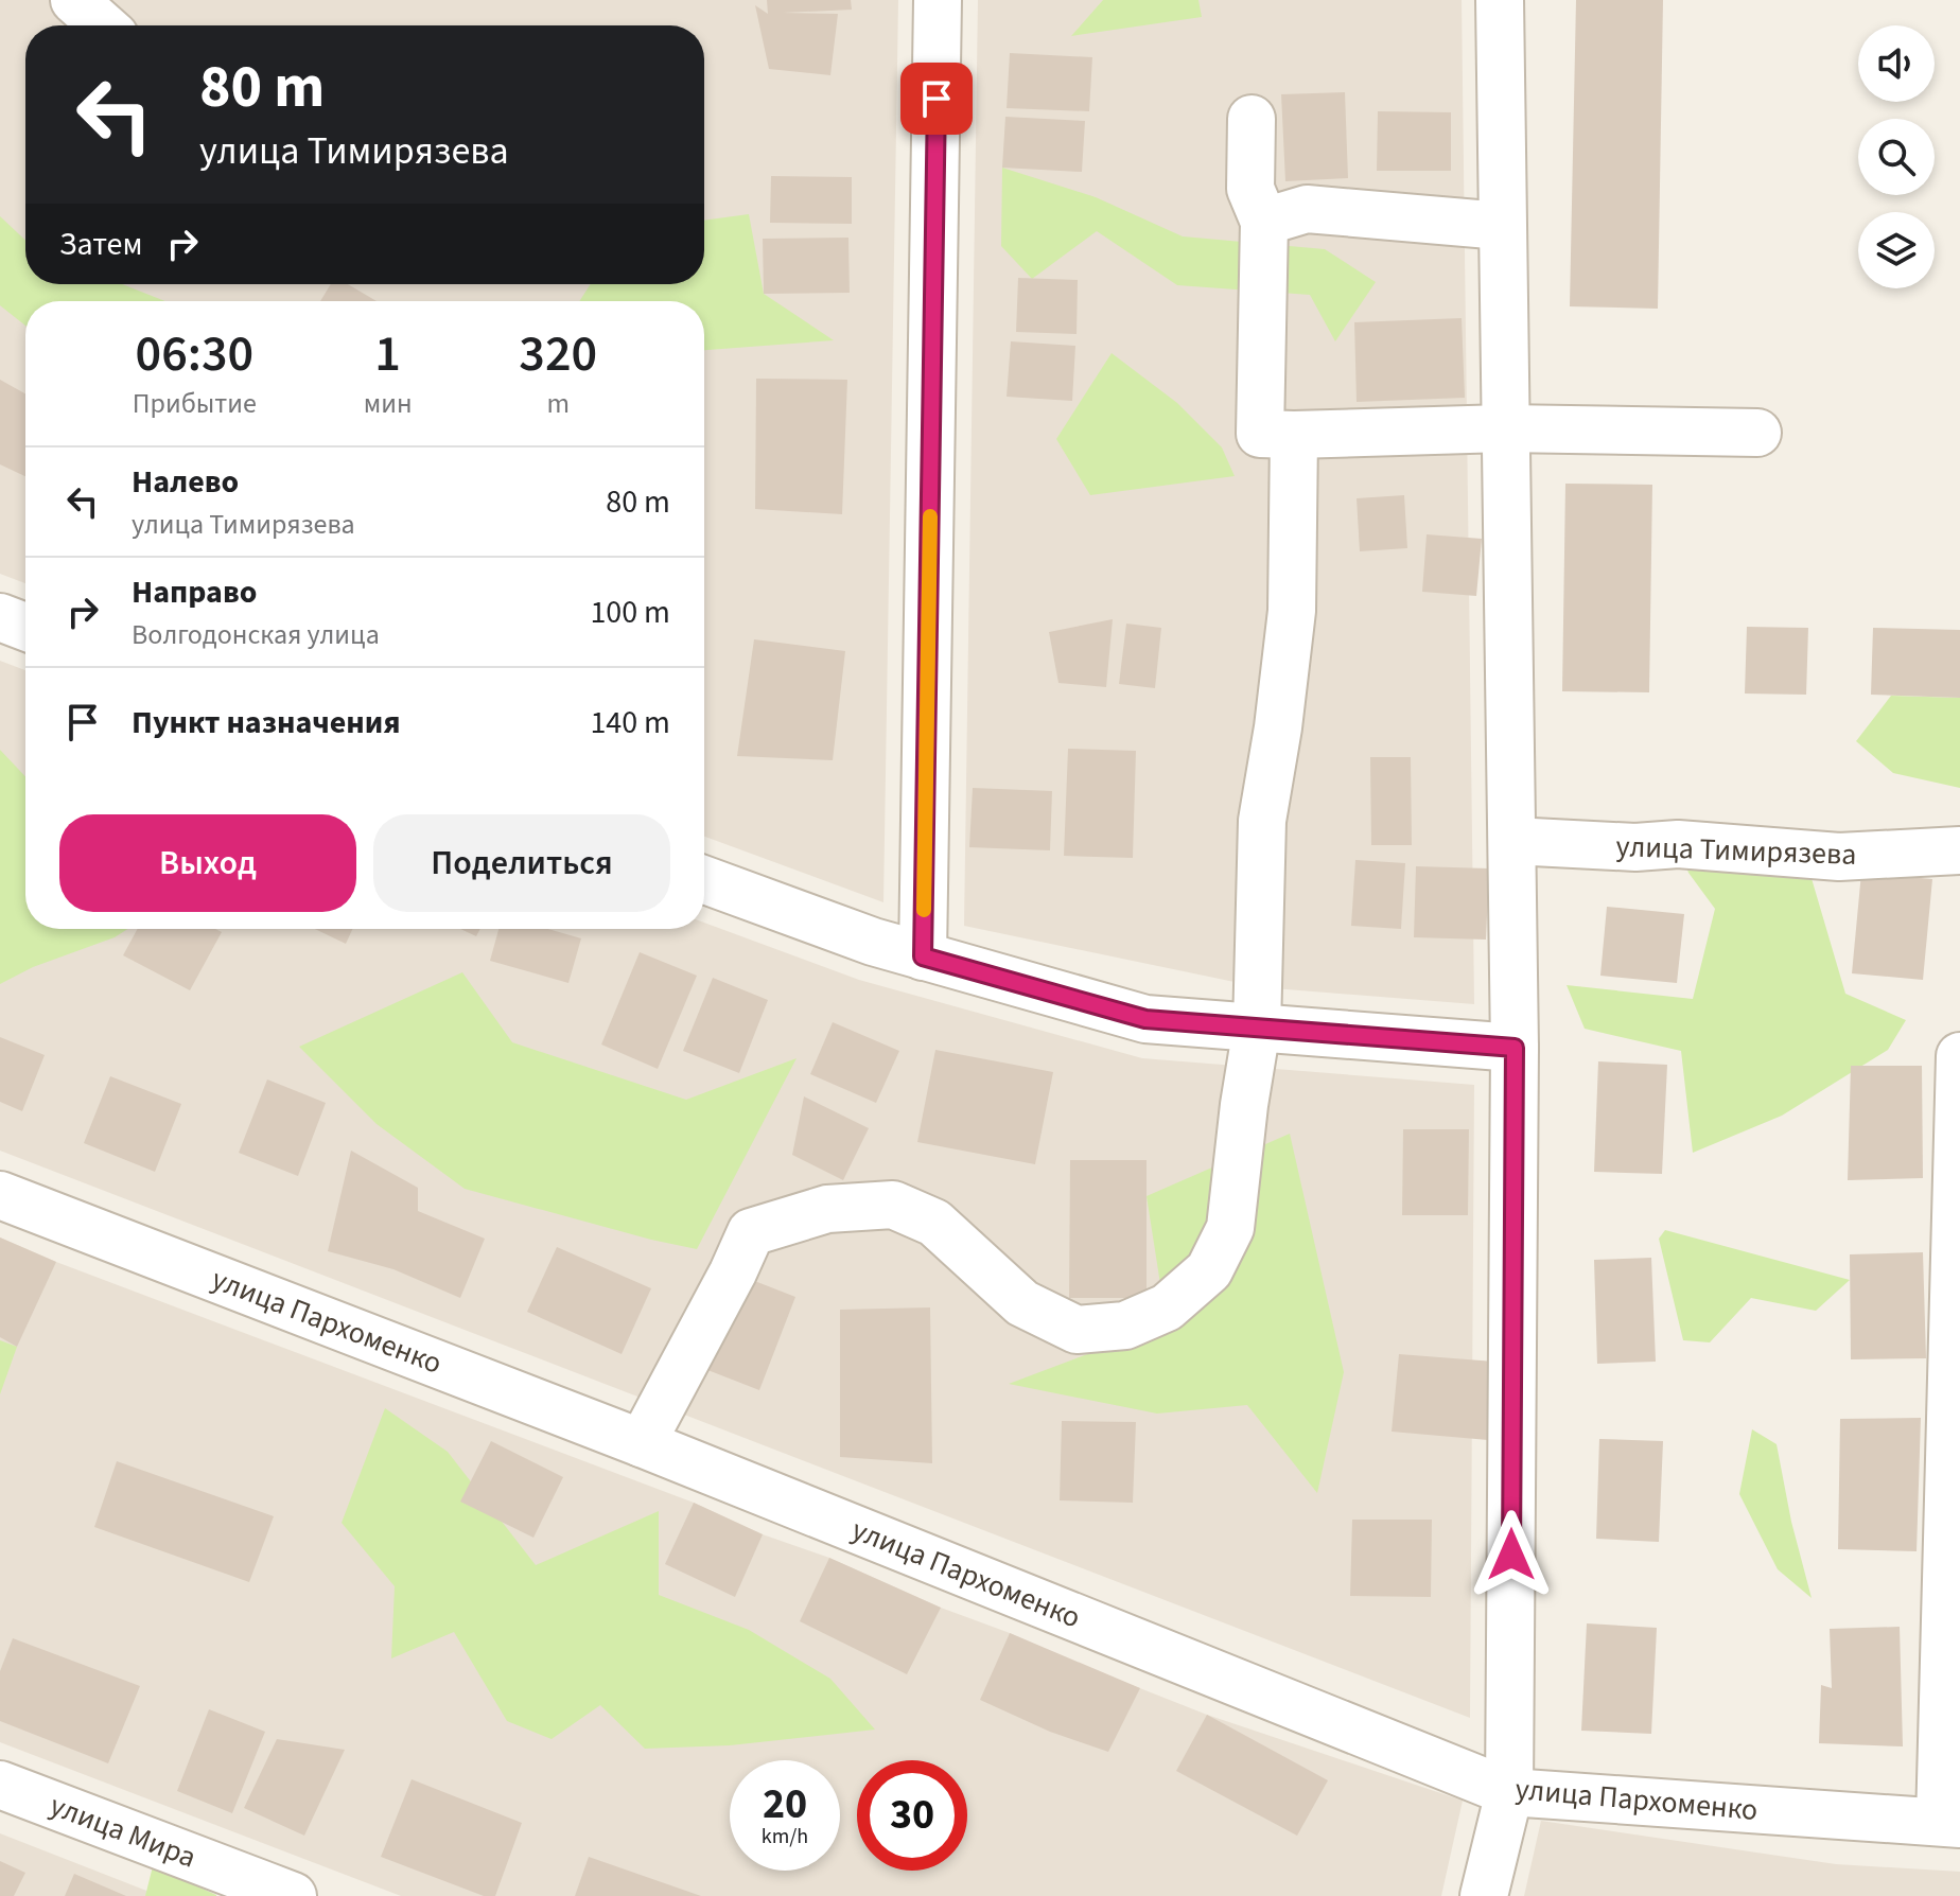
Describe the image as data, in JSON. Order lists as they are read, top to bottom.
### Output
{
  "streets": {
    "street": ["улица Тимирязева", "улица Пархоменко", "улица Мира"]
  },
  "page": {
    "turn": ["80 m", "улица Тимирязева"],
    "then": "Затем",
    "eta": [
      "06:30",
      "Прибытие",
      "1",
      "мин",
      "320",
      "m"
    ],
    "list": [
      {
        "name": "Налево",
        "note": "улица Тимирязева",
        "value": "80 m"
      },
      {
        "name": "Направо",
        "note": "Волгодонская улица",
        "value": "100 m"
      },
      {
        "name": "Пункт назначения",
        "value": "140 m"
      }
    ],
    "buttons": ["Выход", "Поделиться"],
    "speed": "20 km/h",
    "limit": "30"
  }
}
